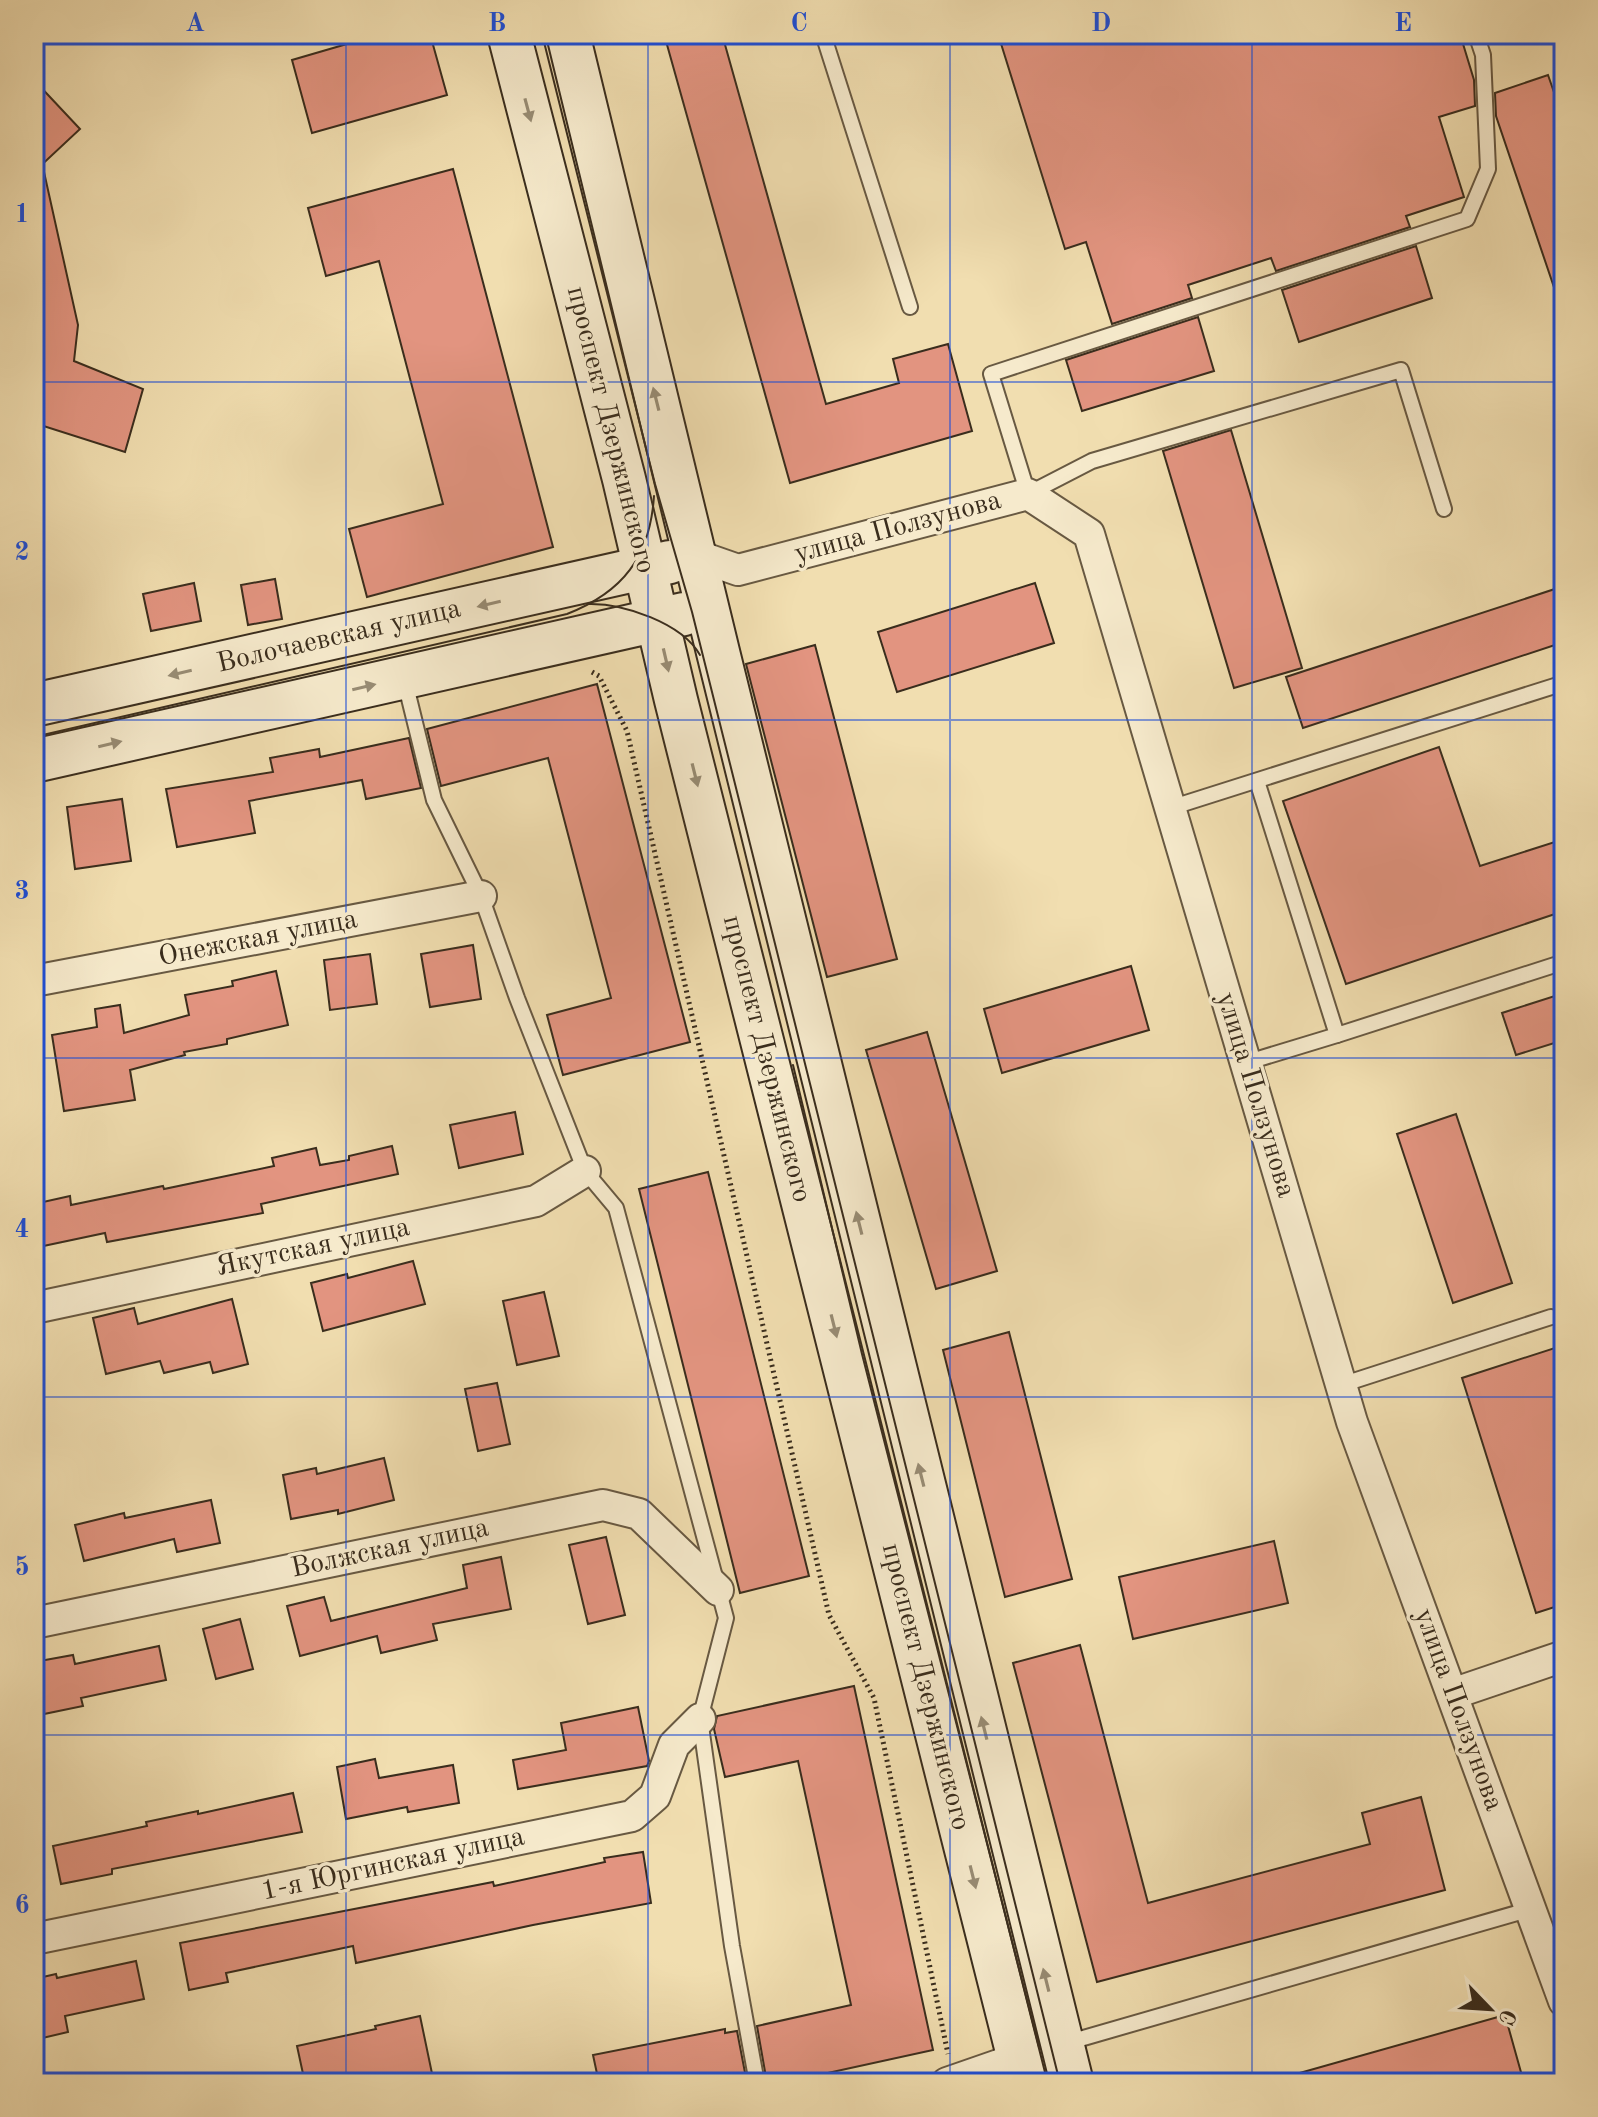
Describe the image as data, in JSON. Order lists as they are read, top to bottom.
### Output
{
  "streets": {
    "main road": ["проспект Дзержинского", "Волочаевская улица"],
    "street": [
      "улица Ползунова",
      "Онежская улица",
      "Якутская улица",
      "Волжская улица",
      "1-я Юргинская улица"
    ]
  },
  "crossings": [
    ["проспект Дзержинского", "Волочаевская улица"]
  ],
  "north": "bottom right",
  "grid": {
    "columns": [
      "A",
      "B",
      "C",
      "D",
      "E"
    ],
    "rows": [
      "1",
      "2",
      "3",
      "4",
      "5",
      "6"
    ]
  }
}
